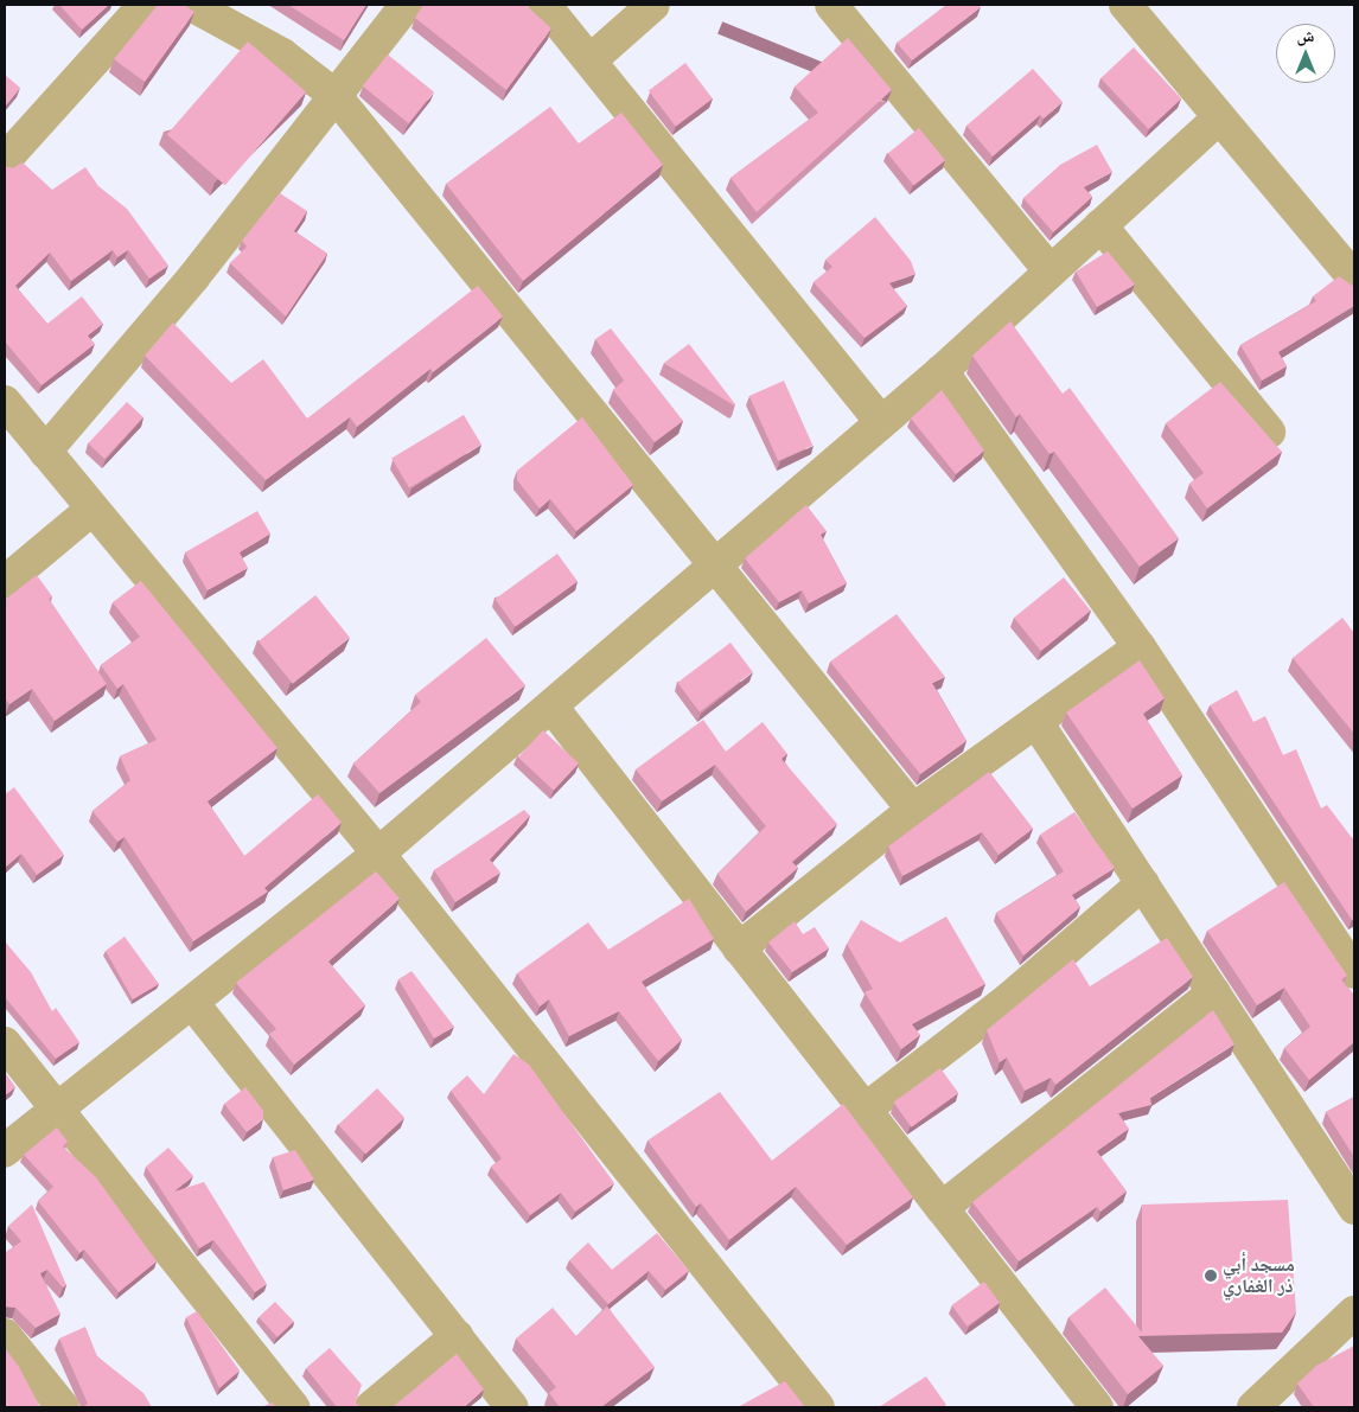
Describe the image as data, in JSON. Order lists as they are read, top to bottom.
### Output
{
  "places": ["مسجد أبي ذر الغفاري"],
  "north": "top"
}
